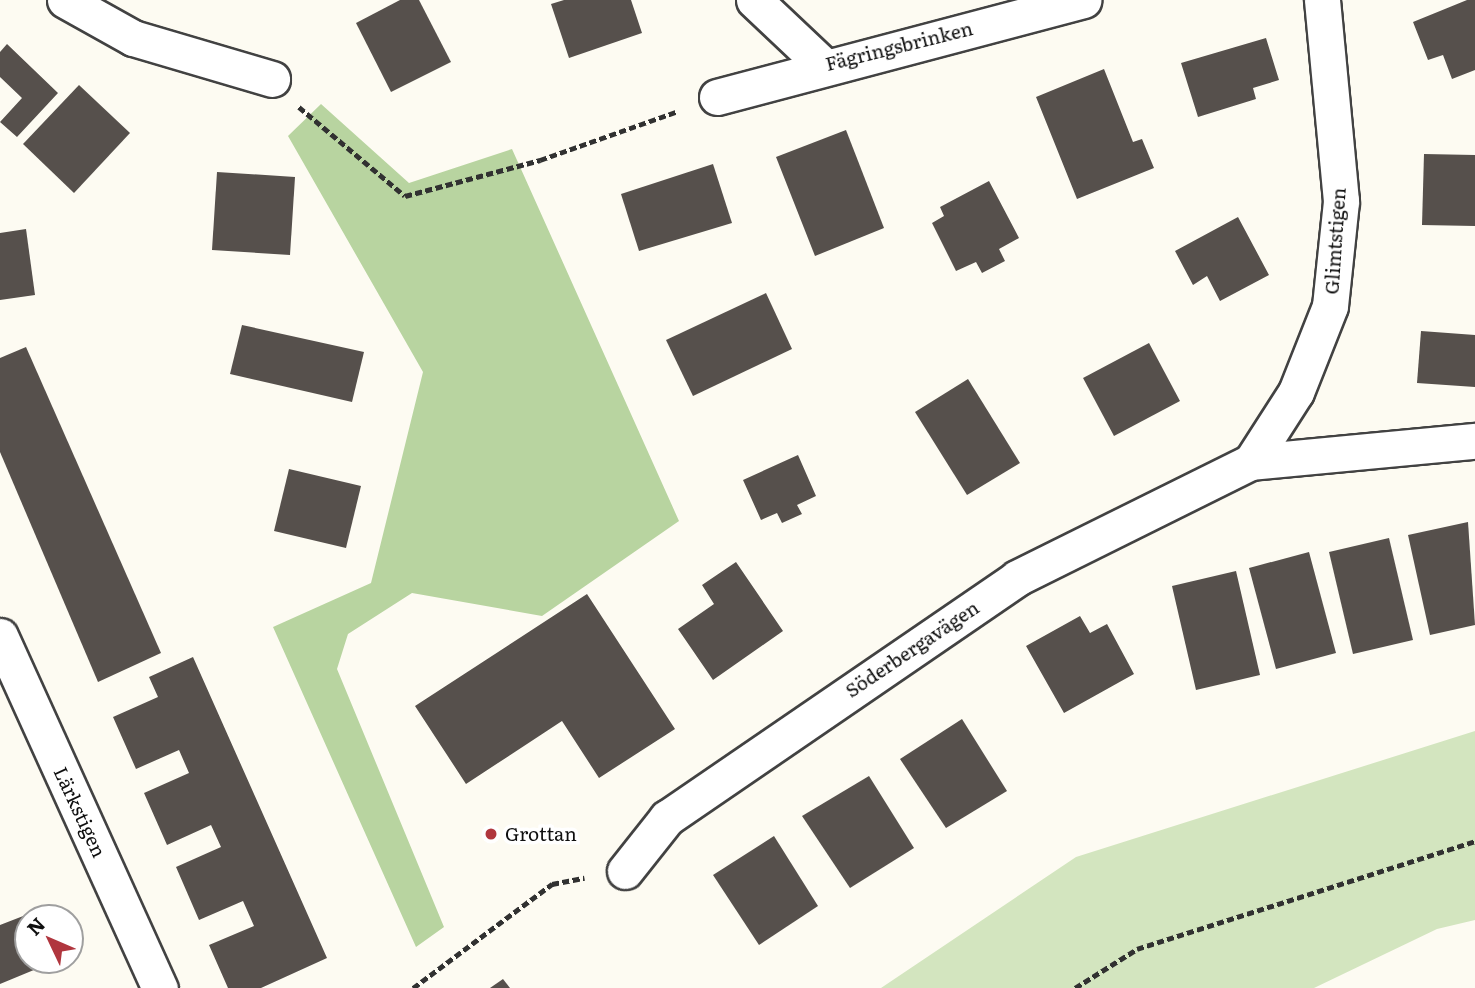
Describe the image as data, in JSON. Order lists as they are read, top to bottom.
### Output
{
  "streets": {
    "street": [
      "Fägringsbrinken",
      "Glimtstigen",
      "Söderbergavägen",
      "Lärkstigen"
    ]
  },
  "crossings": [
    ["Glimtstigen", "Söderbergavägen"]
  ],
  "places": ["Grottan"],
  "north": "top left"
}
